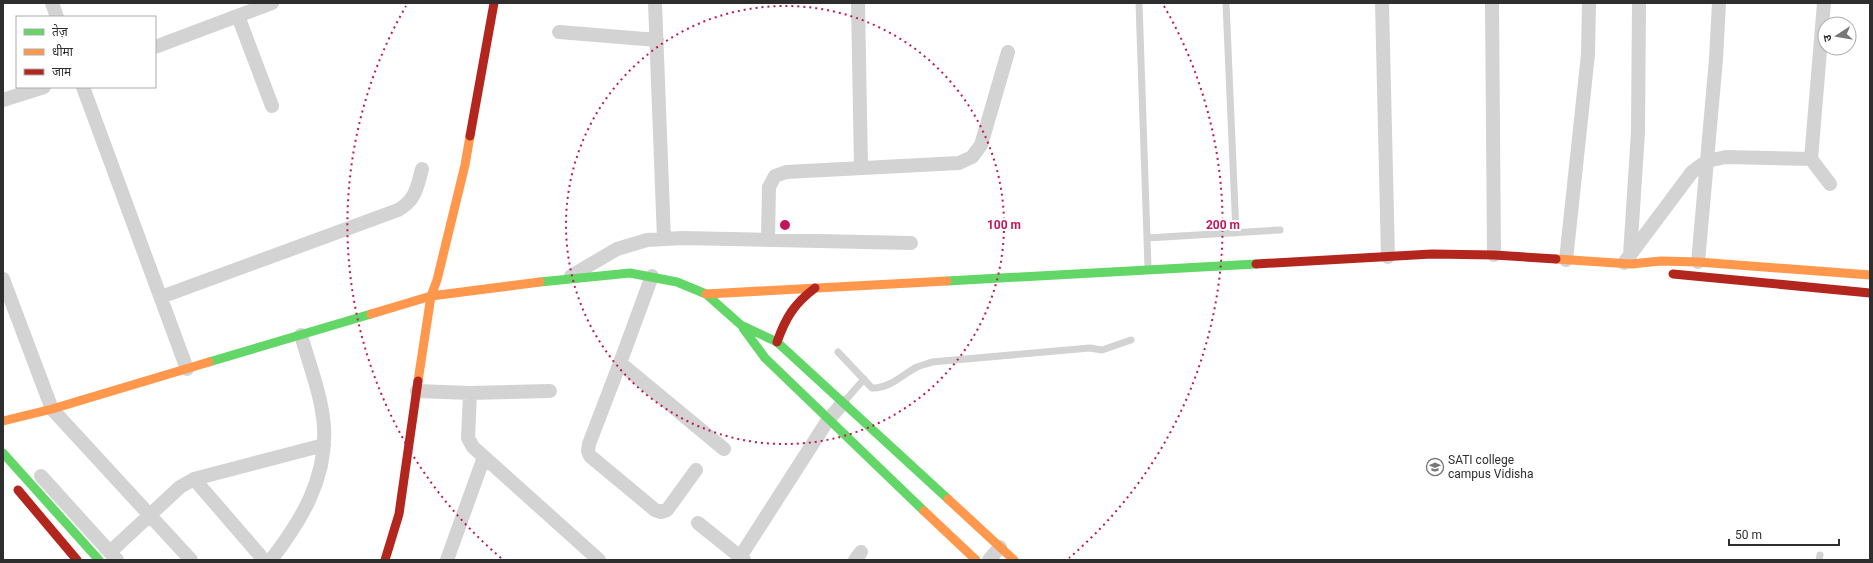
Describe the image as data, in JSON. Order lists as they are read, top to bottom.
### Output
{
  "places": {
    "school or university": ["SATI college campus Vidisha"]
  },
  "legend": ["तेज़", "धीमा", "जाम"],
  "scale_bar": "50 m",
  "north": "left",
  "rings": ["100 m", "200 m"]
}
